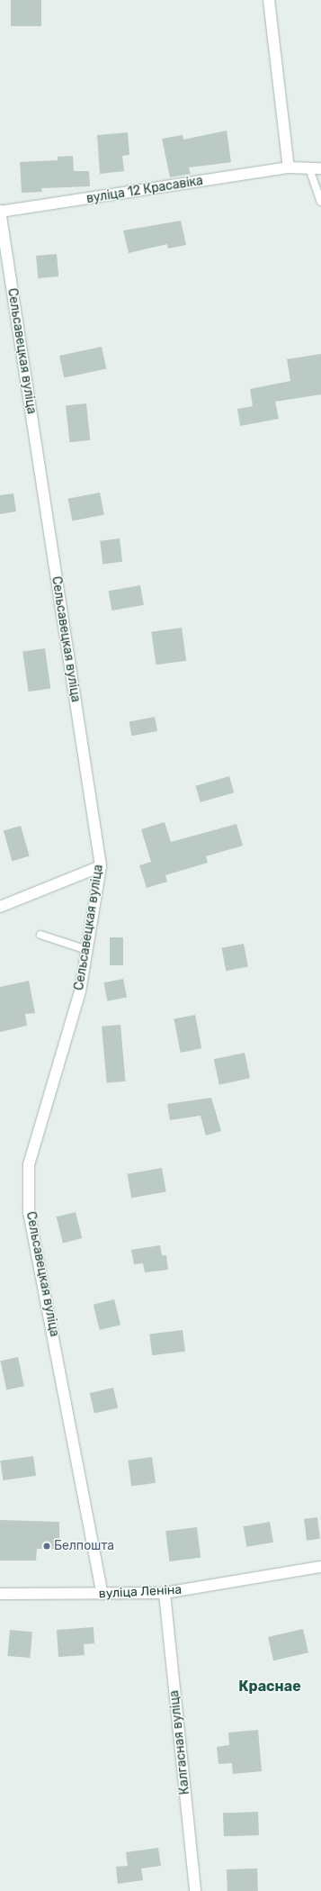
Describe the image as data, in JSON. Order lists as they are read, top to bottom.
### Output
{
  "streets": {
    "street": [
      "вуліца 12 Красавіка",
      "Сельсавецкая вуліца",
      "вуліца Леніна",
      "Калгасная вуліца"
    ]
  },
  "crossings": [
    ["вуліца 12 Красавіка", "Сельсавецкая вуліца"],
    ["Сельсавецкая вуліца", "вуліца Леніна"],
    ["вуліца Леніна", "Калгасная вуліца"]
  ],
  "districts": ["Краснае"],
  "places": ["Белпошта"]
}
